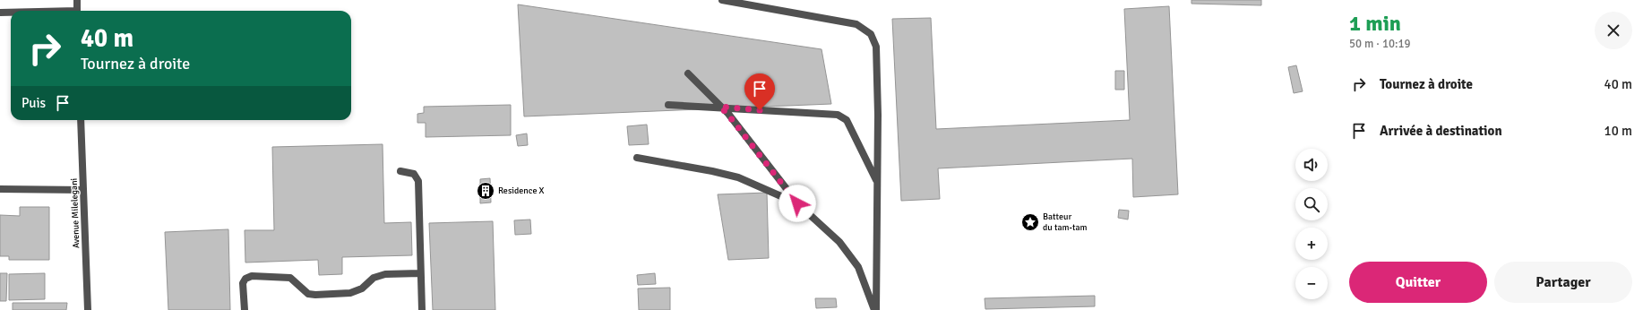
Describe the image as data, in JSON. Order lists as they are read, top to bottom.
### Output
{
  "streets": {
    "street": ["Avenue Milelegani"]
  },
  "places": {
    "building": ["Residence X"],
    "place": ["Batteur du tam-tam"]
  },
  "page": {
    "heading": ["1 min", "50 m · 10:19"],
    "turn": ["40 m", "Tournez à droite"],
    "list": [
      {
        "name": "Tournez à droite",
        "value": "40 m"
      },
      {
        "name": "Arrivée à destination",
        "value": "10 m"
      }
    ],
    "then": "Puis",
    "map_buttons": ["+", "−"],
    "buttons": ["Quitter", "Partager"]
  }
}
